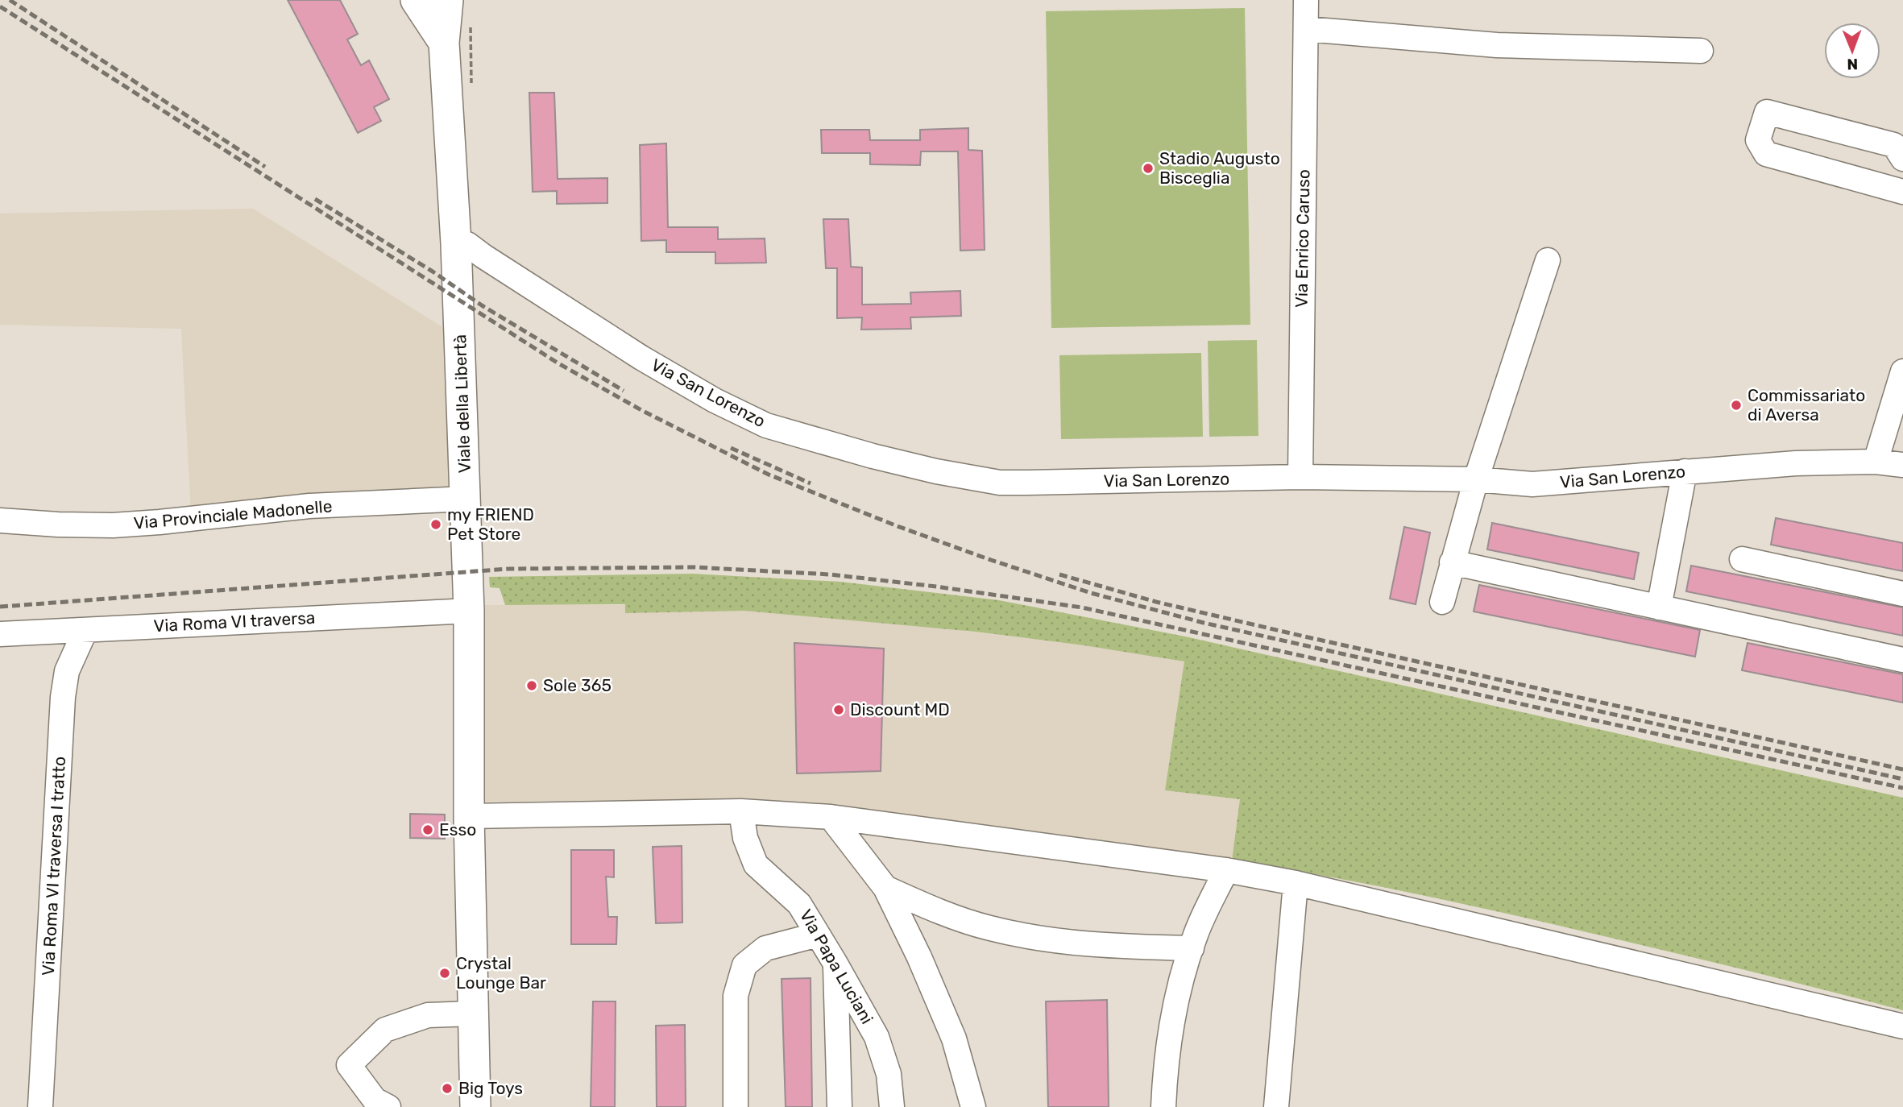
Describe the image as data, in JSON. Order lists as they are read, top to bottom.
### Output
{
  "streets": {
    "main road": ["Viale della Libertà"],
    "street": [
      "Via Enrico Caruso",
      "Via San Lorenzo",
      "Via Provinciale Madonelle",
      "Via Roma VI traversa",
      "Via Roma VI traversa I tratto",
      "Via Papa Luciani"
    ]
  },
  "crossings": [
    ["Via Enrico Caruso", "Via San Lorenzo"],
    ["Via San Lorenzo", "Viale della Libertà"],
    ["Viale della Libertà", "Via Provinciale Madonelle"],
    ["Viale della Libertà", "Via Roma VI traversa"],
    ["Via Roma VI traversa", "Via Roma VI traversa I tratto"]
  ],
  "places": [
    "Stadio Augusto Bisceglia",
    "Commissariato di Aversa",
    "my FRIEND Pet Store",
    "Sole 365",
    "Discount MD",
    "Esso",
    "Crystal Lounge Bar",
    "Big Toys"
  ],
  "north": "bottom"
}
